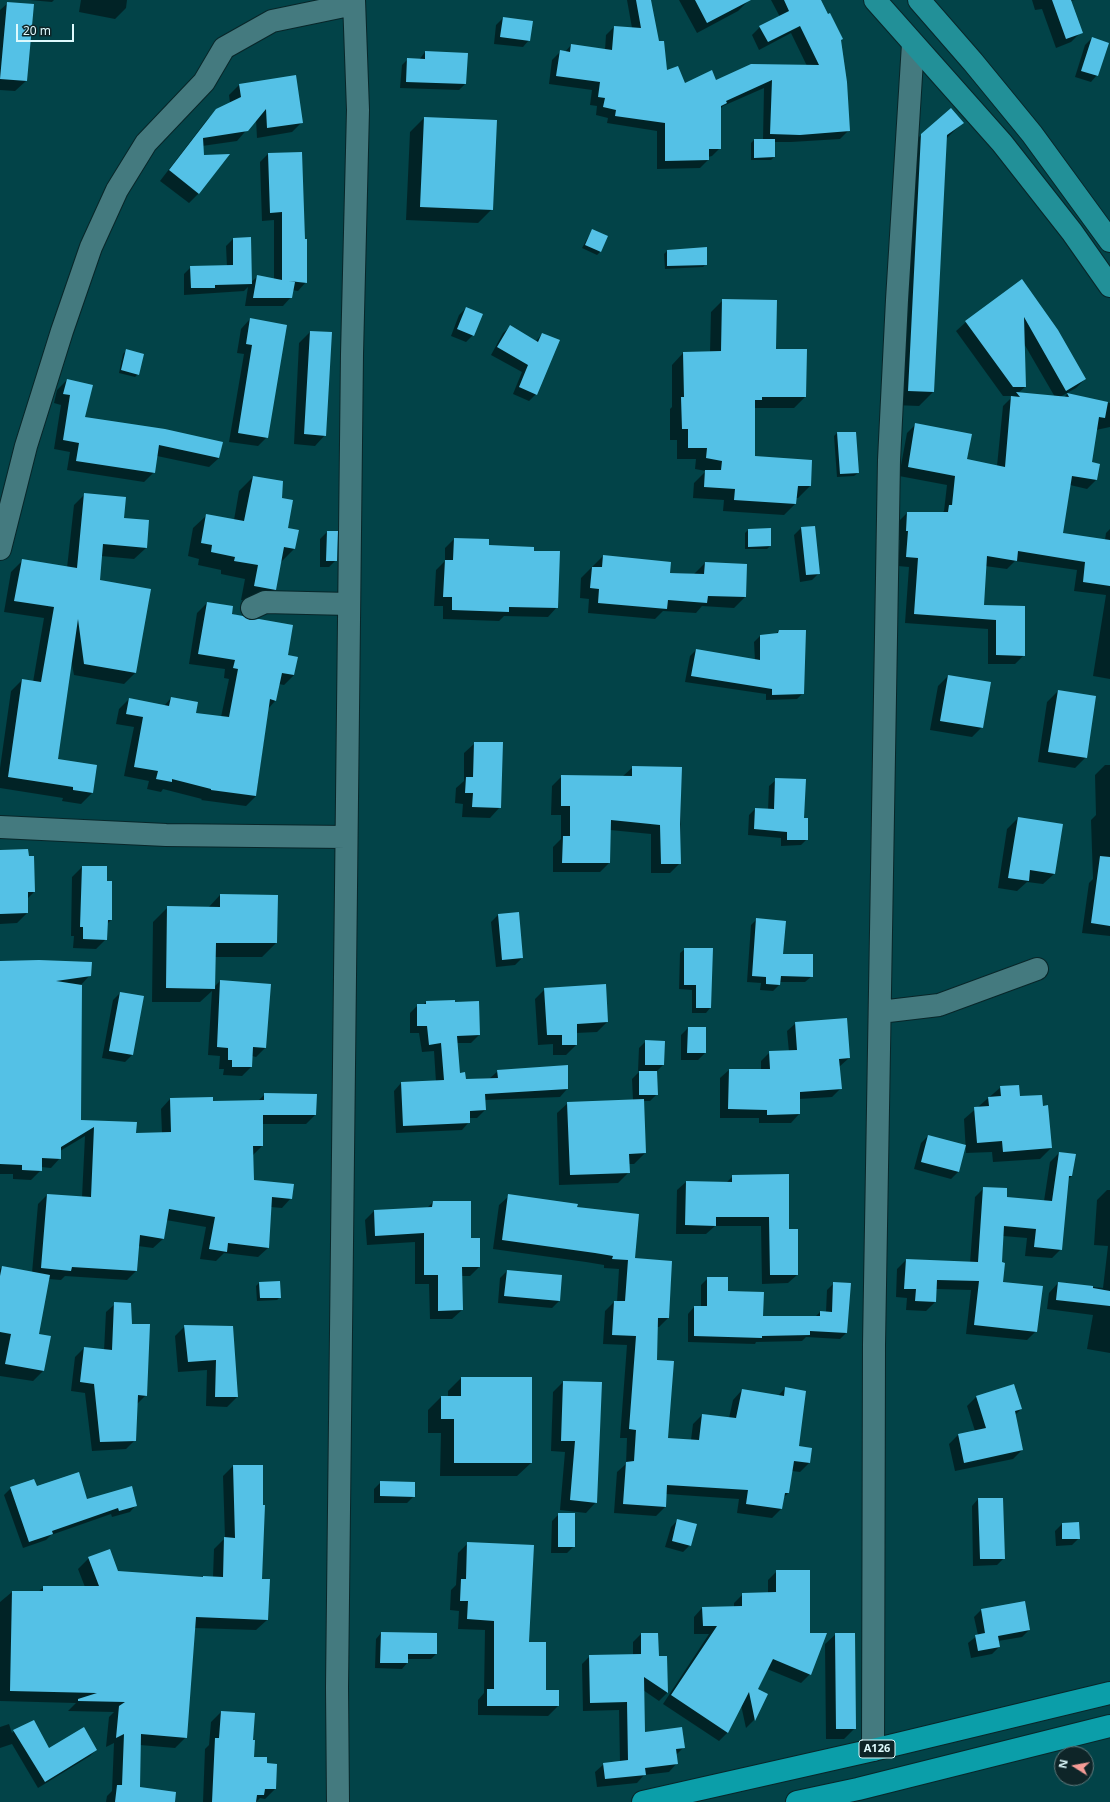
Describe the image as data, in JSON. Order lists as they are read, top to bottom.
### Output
{
  "streets": {
    "highway": ["A126"]
  },
  "scale_bar": "20 m",
  "north": "left"
}
